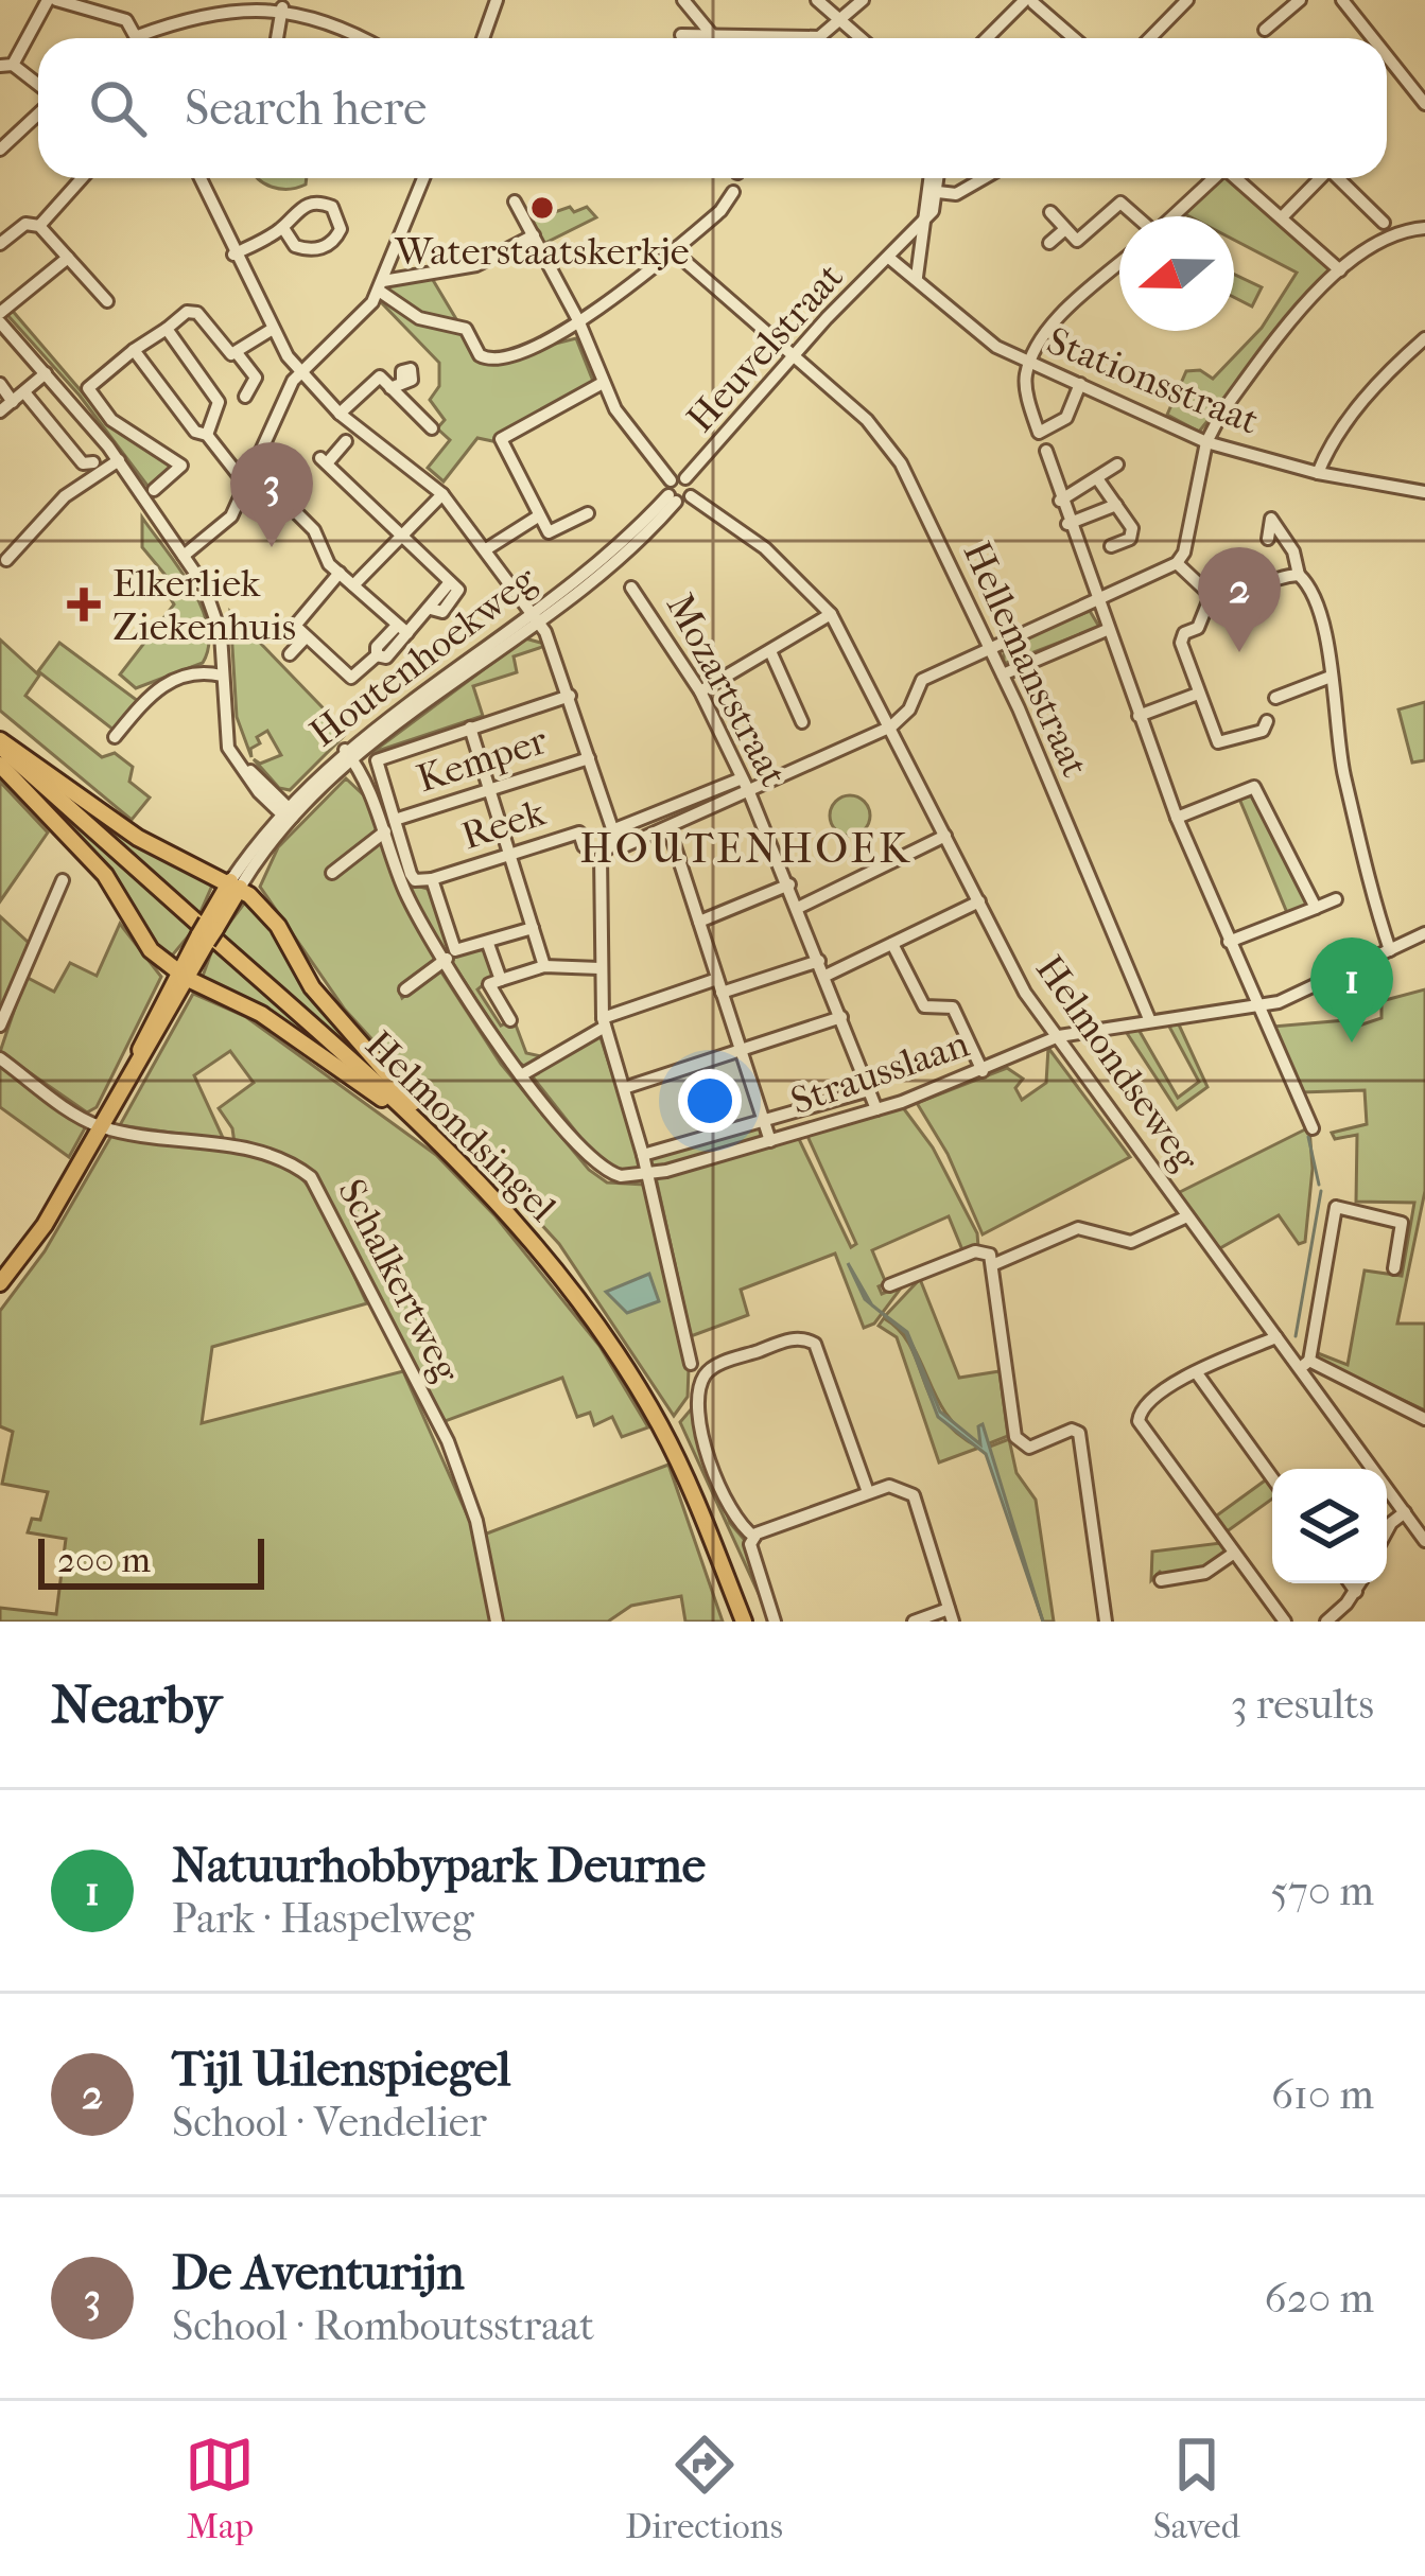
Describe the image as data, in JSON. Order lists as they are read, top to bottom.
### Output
{
  "streets": {
    "main road": ["Helmondsingel"],
    "street": [
      "Heuvelstraat",
      "Stationsstraat",
      "Houtenhoekweg",
      "Hellemanstraat",
      "Mozartstraat",
      "Kemper",
      "Reek",
      "Helmondseweg",
      "Strausslaan",
      "Schalkertweg"
    ]
  },
  "crossings": [
    ["Heuvelstraat", "Stationsstraat"],
    ["Heuvelstraat", "Hellemanstraat"],
    ["Hellemanstraat", "Strausslaan"],
    ["Mozartstraat", "Strausslaan"],
    ["Helmondseweg", "Strausslaan"]
  ],
  "districts": ["HOUTENHOEK"],
  "places": {
    "other": ["Waterstaatskerkje"],
    "health": ["Elkerliek Ziekenhuis"]
  },
  "scale_bar": "200 m",
  "north": "left",
  "page": {
    "search": "Search here",
    "pins": ["3", "2", "1"],
    "scale": "200 m",
    "heading": ["Nearby", "3 results"],
    "list": [
      {
        "mark": "1",
        "name": "Natuurhobbypark Deurne",
        "note": "Park · Haspelweg",
        "value": "570 m"
      },
      {
        "mark": "2",
        "name": "Tijl Uilenspiegel",
        "note": "School · Vendelier",
        "value": "610 m"
      },
      {
        "mark": "3",
        "name": "De Aventurijn",
        "note": "School · Romboutsstraat",
        "value": "620 m"
      }
    ],
    "nav": ["Map", "Directions", "Saved"]
  }
}
